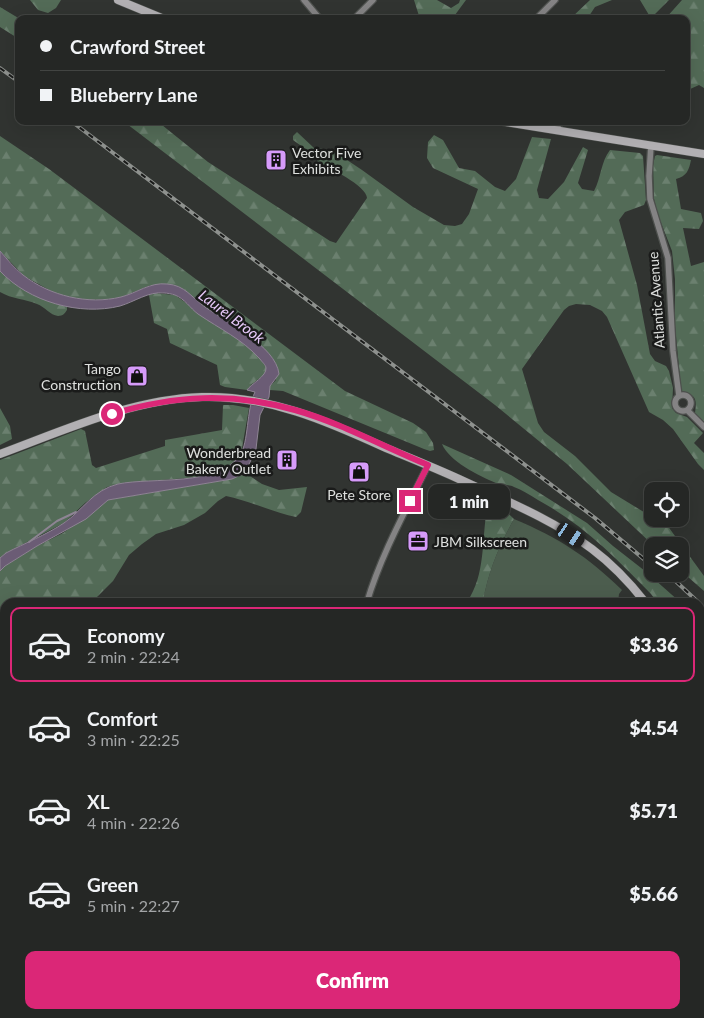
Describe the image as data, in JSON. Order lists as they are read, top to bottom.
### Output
{
  "streets": {
    "street": ["Atlantic Avenue"]
  },
  "water": ["Laurel Brook"],
  "places": {
    "building": ["Vector Five Exhibits", "Wonderbread Bakery Outlet"],
    "shop": ["Tango Construction", "Pete Store"],
    "office": ["JBM Silkscreen"]
  },
  "page": {
    "banner": ["Crawford Street", "Blueberry Lane"],
    "bubble": "1 min",
    "list": [
      {
        "name": "Economy",
        "note": "2 min · 22:24",
        "value": "$3.36"
      },
      {
        "name": "Comfort",
        "note": "3 min · 22:25",
        "value": "$4.54"
      },
      {
        "name": "XL",
        "note": "4 min · 22:26",
        "value": "$5.71"
      },
      {
        "name": "Green",
        "note": "5 min · 22:27",
        "value": "$5.66"
      }
    ],
    "buttons": "Confirm"
  }
}
